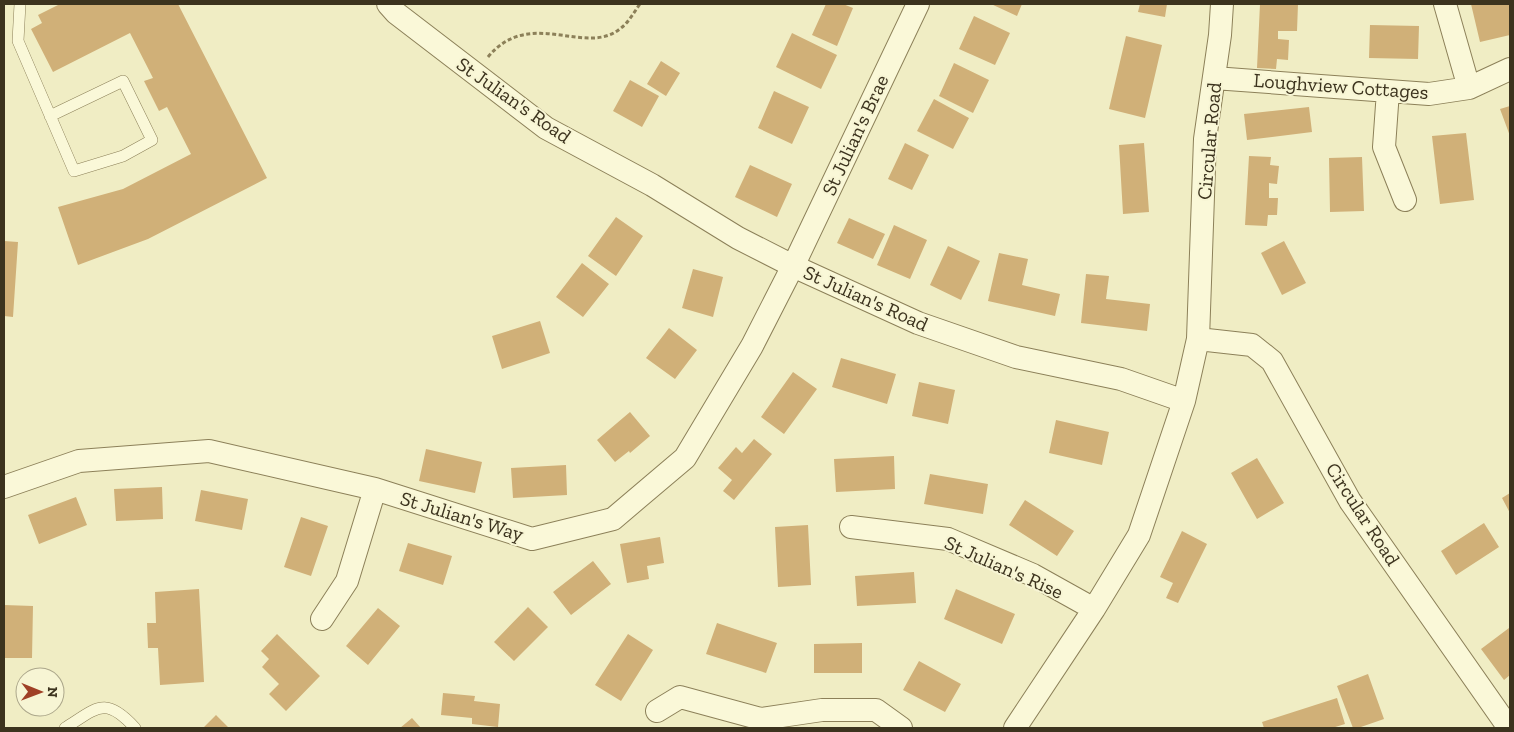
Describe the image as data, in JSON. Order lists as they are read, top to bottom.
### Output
{
  "streets": {
    "street": [
      "Loughview Cottages",
      "St Julian's Road",
      "St Julian's Brae",
      "Circular Road",
      "St Julian's Way",
      "St Julian's Rise"
    ]
  },
  "crossings": [
    ["Loughview Cottages", "Circular Road"],
    ["St Julian's Road", "St Julian's Brae"],
    ["St Julian's Road", "Circular Road"],
    ["St Julian's Road", "St Julian's Way"],
    ["St Julian's Brae", "St Julian's Way"]
  ],
  "north": "right"
}
